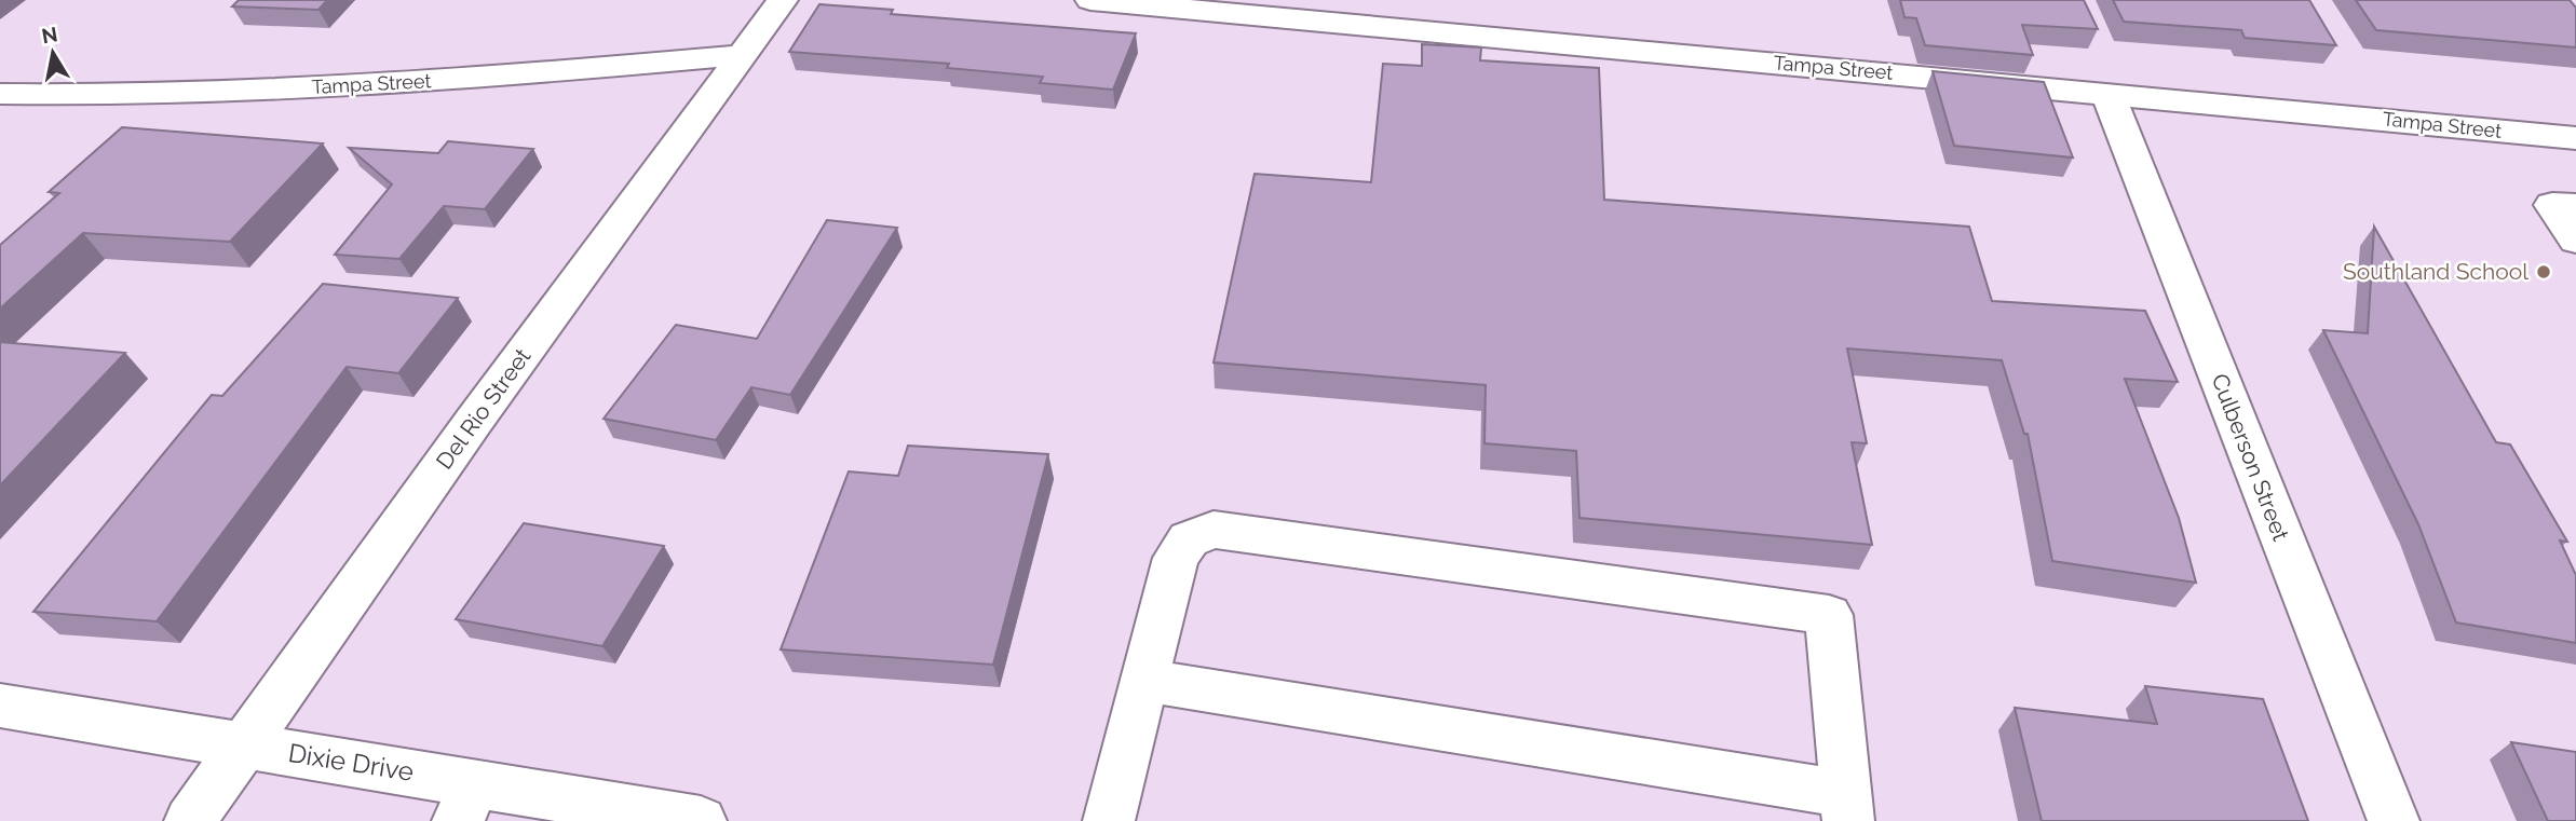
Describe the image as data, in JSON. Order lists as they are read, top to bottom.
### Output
{
  "streets": {
    "street": [
      "Tampa Street",
      "Del Rio Street",
      "Culberson Street",
      "Dixie Drive"
    ]
  },
  "crossings": [
    ["Tampa Street", "Del Rio Street"],
    ["Tampa Street", "Culberson Street"],
    ["Del Rio Street", "Dixie Drive"]
  ],
  "places": ["Southland School"],
  "north": "top"
}
